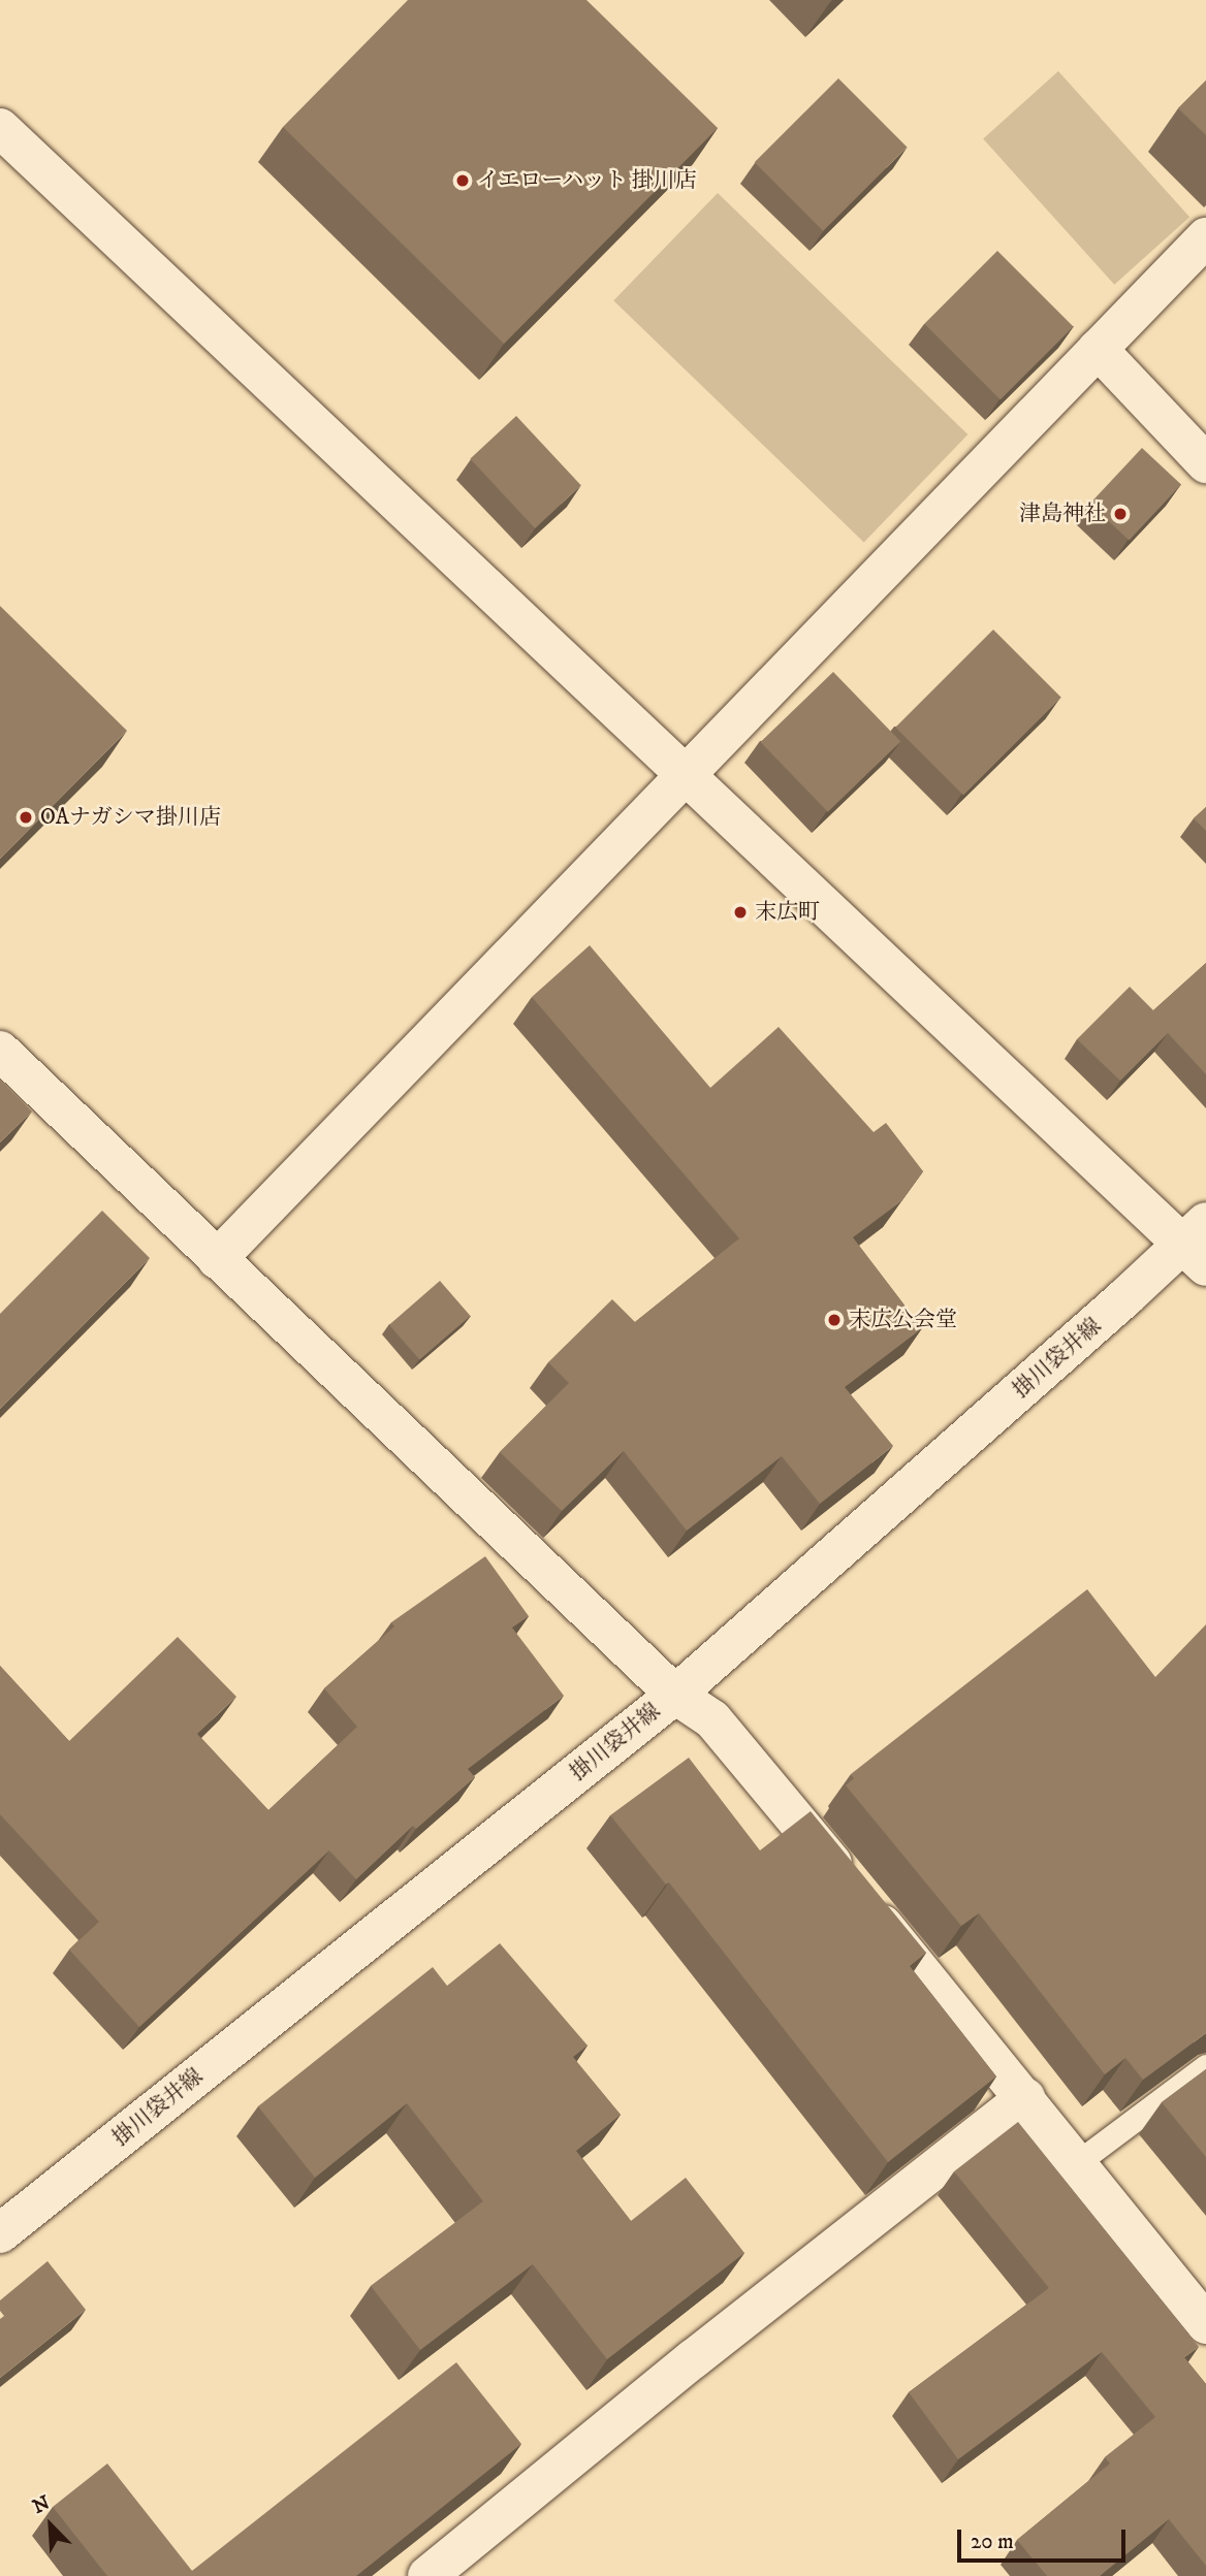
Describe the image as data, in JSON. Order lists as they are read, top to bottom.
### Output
{
  "streets": {
    "street": ["掛川袋井線"]
  },
  "places": [
    "イエローハット 掛川店",
    "津島神社",
    "OAナガシマ掛川店",
    "末広町",
    "末広公会堂"
  ],
  "scale_bar": "20 m",
  "north": "top left"
}
